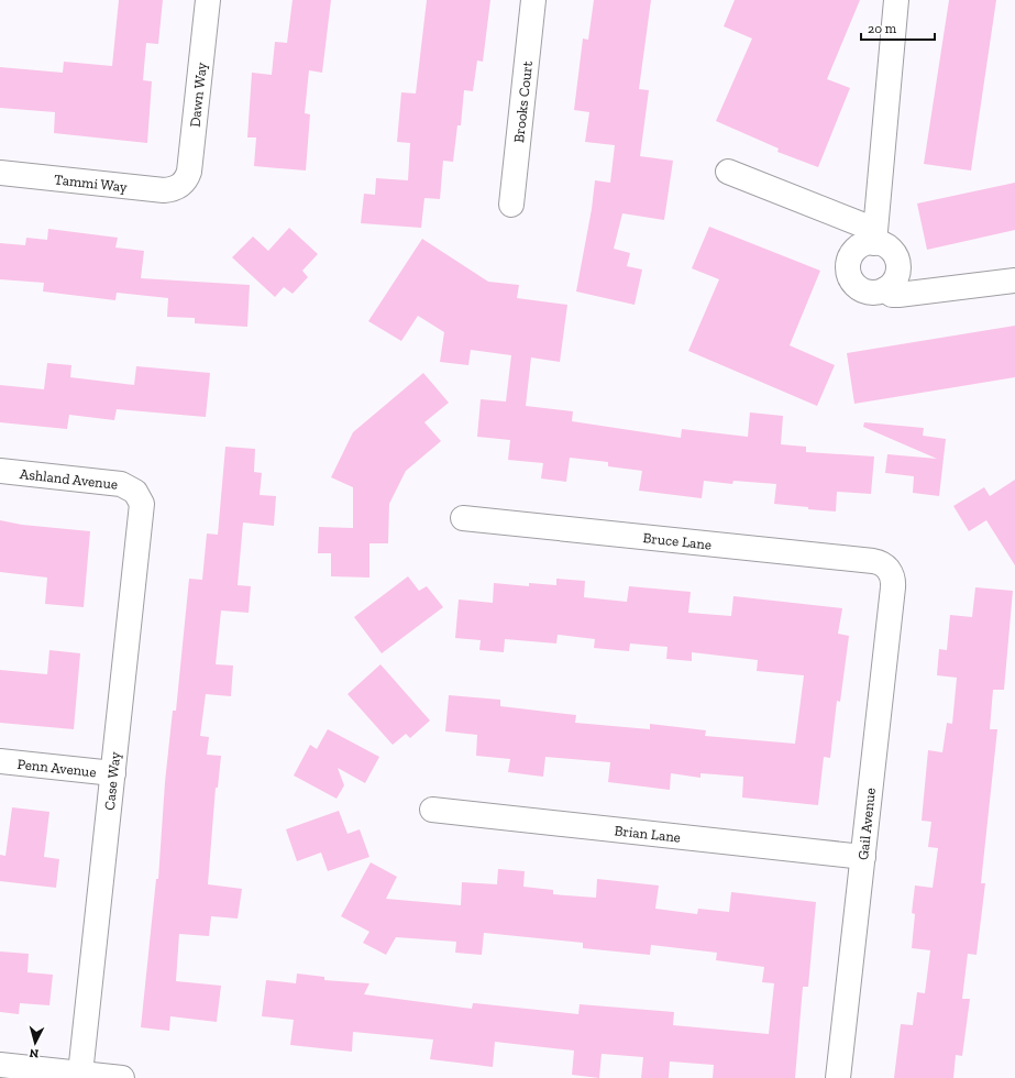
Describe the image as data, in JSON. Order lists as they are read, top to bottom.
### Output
{
  "streets": {
    "street": [
      "Dawn Way",
      "Brooks Court",
      "Tammi Way",
      "Ashland Avenue",
      "Bruce Lane",
      "Penn Avenue",
      "Case Way",
      "Gail Avenue",
      "Brian Lane"
    ]
  },
  "crossings": [
    ["Dawn Way", "Tammi Way"],
    ["Ashland Avenue", "Case Way"],
    ["Bruce Lane", "Gail Avenue"],
    ["Penn Avenue", "Case Way"],
    ["Gail Avenue", "Brian Lane"]
  ],
  "scale_bar": "20 m",
  "north": "bottom"
}
